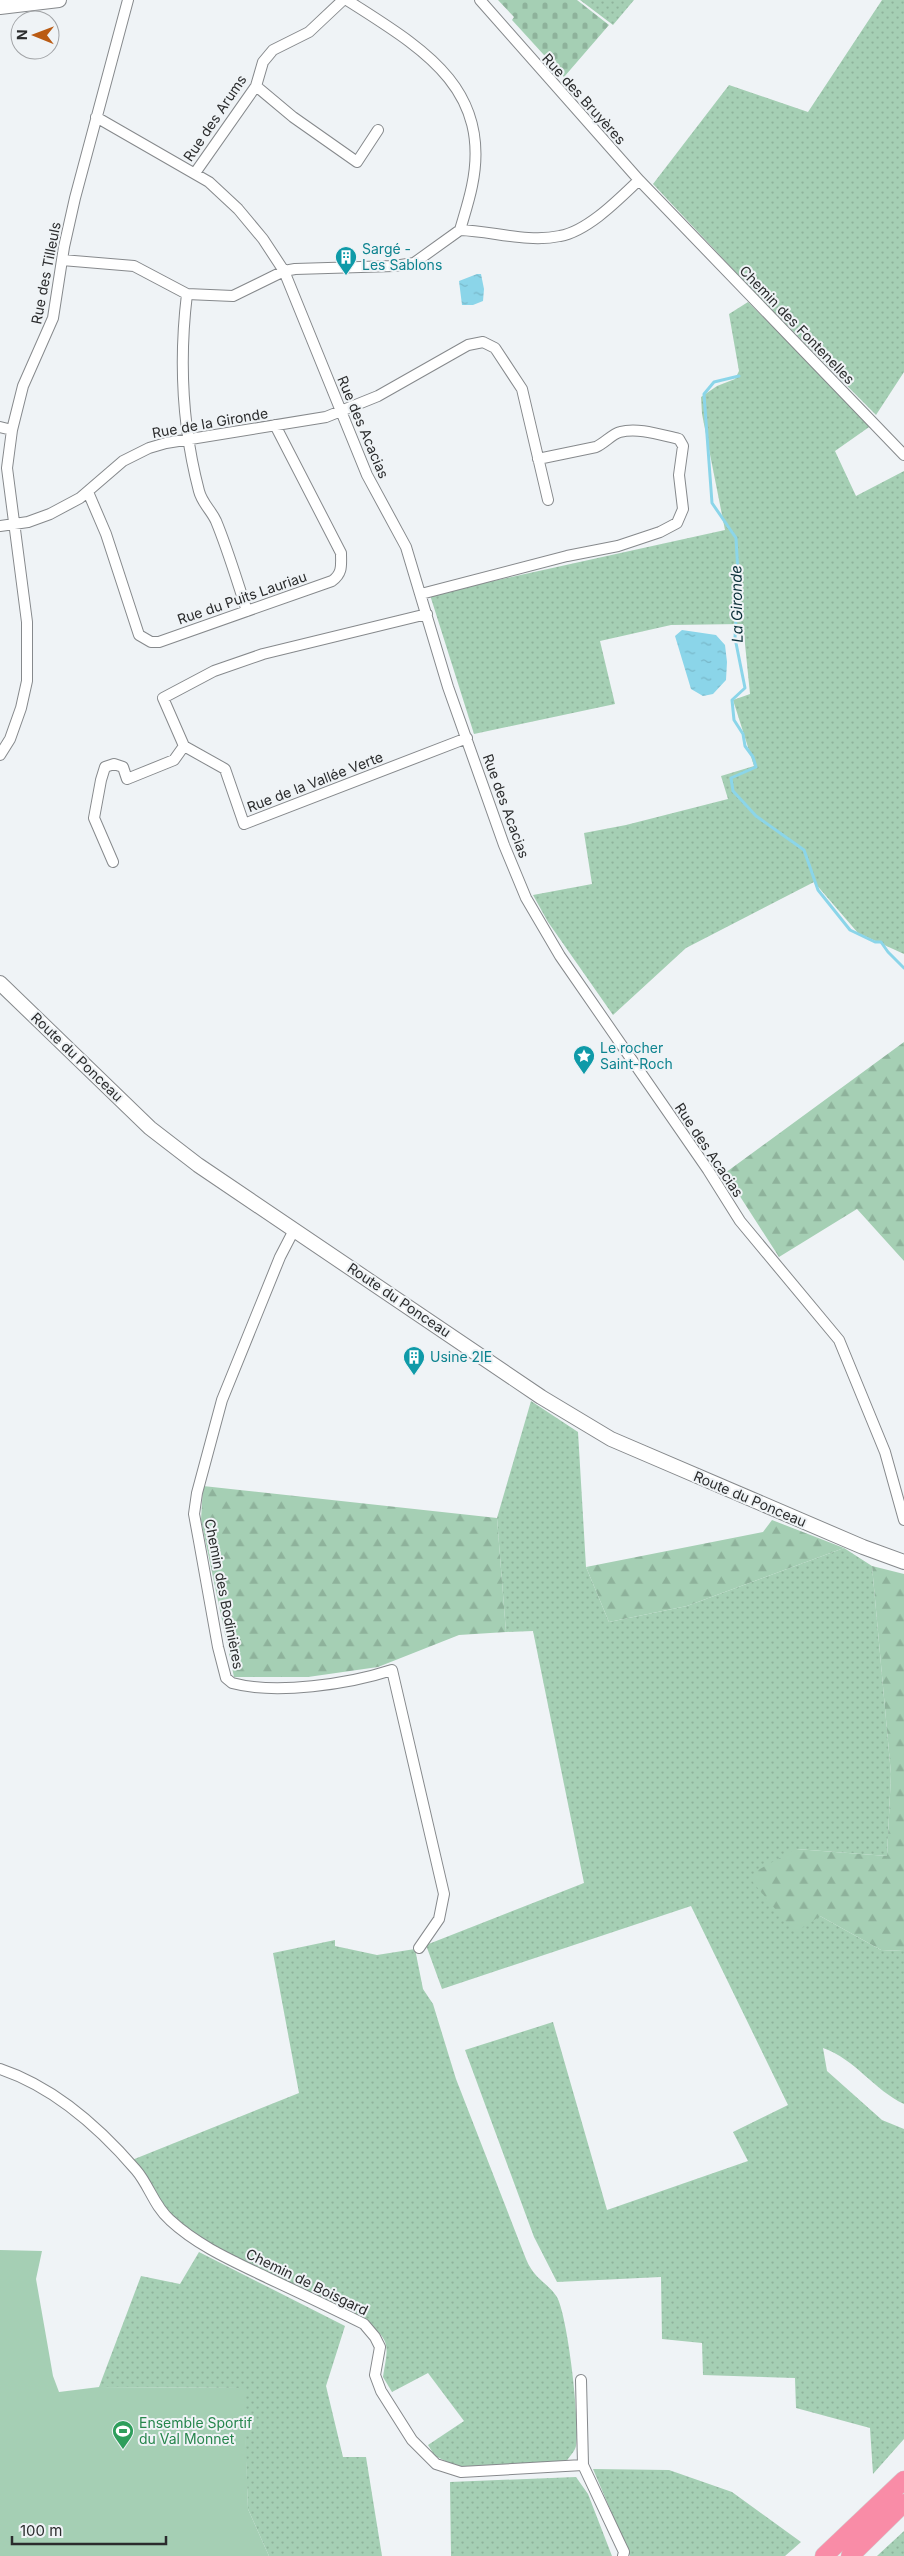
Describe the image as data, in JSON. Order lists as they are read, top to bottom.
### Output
{
  "streets": {
    "street": [
      "Rue des Bruyères",
      "Rue des Arums",
      "Rue des Tilleuls",
      "Chemin des Fontenelles",
      "Rue de la Gironde",
      "Rue des Acacias",
      "Rue du Puits Lauriau",
      "Rue de la Vallée Verte",
      "Route du Ponceau",
      "Chemin des Bodinières",
      "Chemin de Boisgard"
    ]
  },
  "crossings": [
    ["Rue des Bruyères", "Chemin des Fontenelles"],
    ["Rue des Arums", "Rue des Acacias"],
    ["Rue des Tilleuls", "Rue de la Gironde"],
    ["Rue des Tilleuls", "Rue des Acacias"],
    ["Rue de la Gironde", "Rue des Acacias"],
    ["Rue de la Gironde", "Rue du Puits Lauriau"],
    ["Rue des Acacias", "Rue de la Vallée Verte"],
    ["Route du Ponceau", "Chemin des Bodinières"]
  ],
  "water": ["La Gironde"],
  "places": {
    "building": ["Sargé - Les Sablons", "Usine 2IE"],
    "place": ["Le rocher Saint-Roch"],
    "sports": ["Ensemble Sportif du Val Monnet"]
  },
  "scale_bar": "100 m",
  "north": "left"
}
